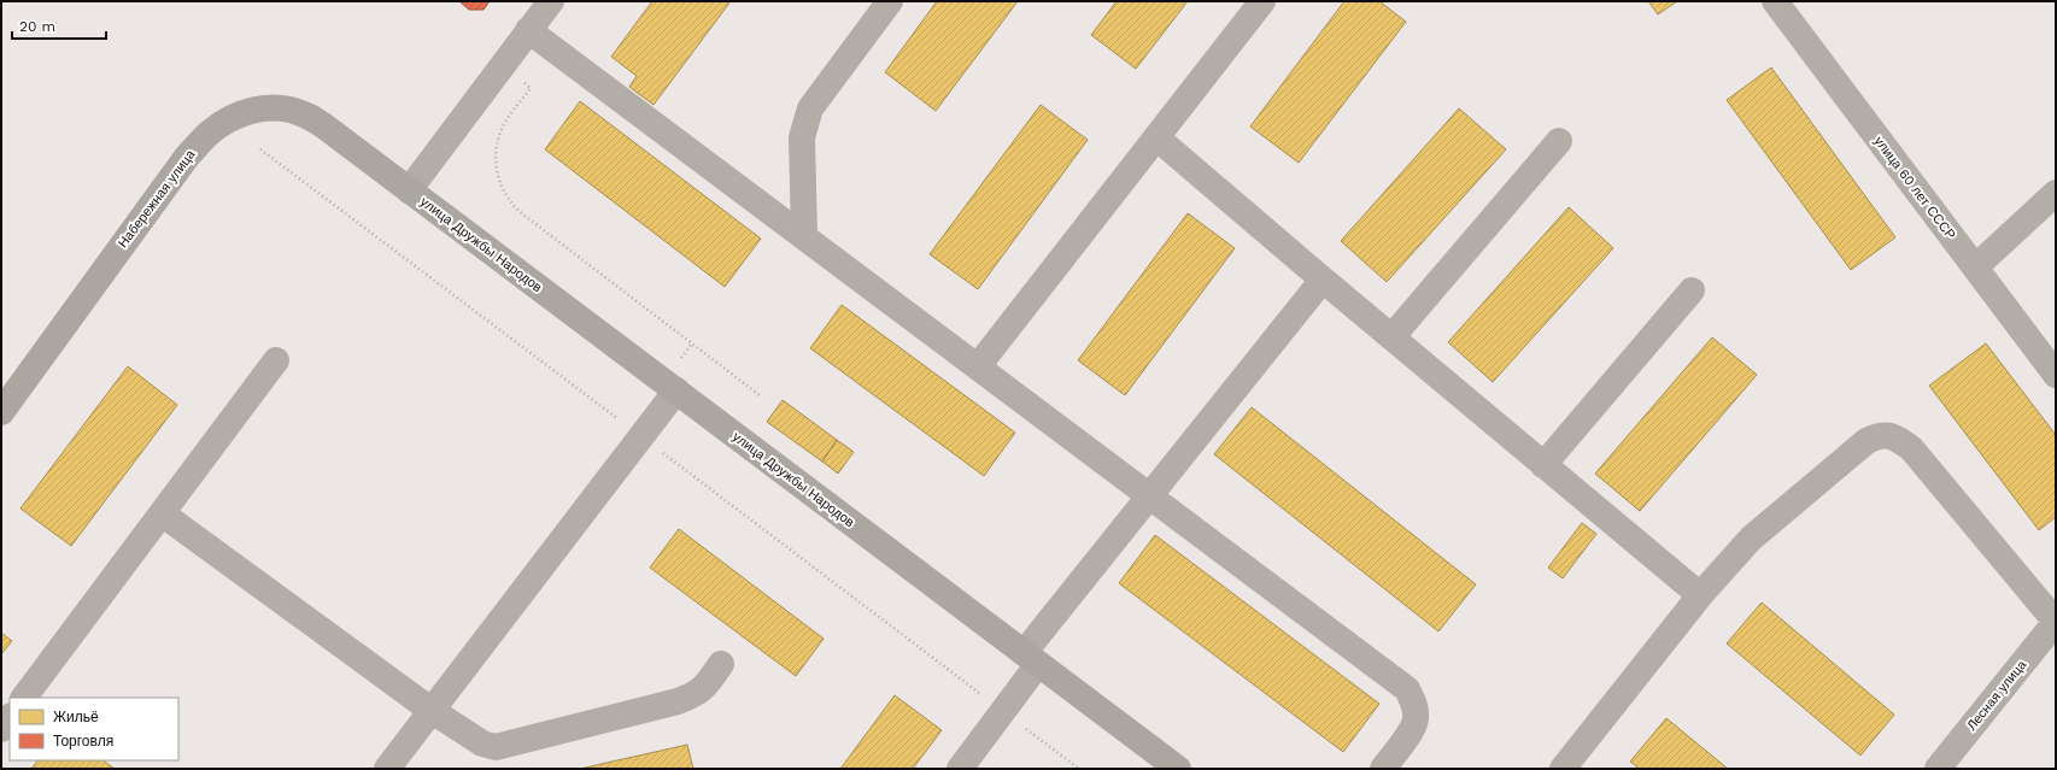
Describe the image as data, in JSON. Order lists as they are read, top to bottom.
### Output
{
  "streets": {
    "main road": ["Набережная улица", "улица Дружбы Народов"],
    "street": ["улица 60 лет СССР", "Лесная улица"]
  },
  "crossings": [
    ["Набережная улица", "улица Дружбы Народов"]
  ],
  "legend": ["Жильё", "Торговля"],
  "scale_bar": "20 m"
}
